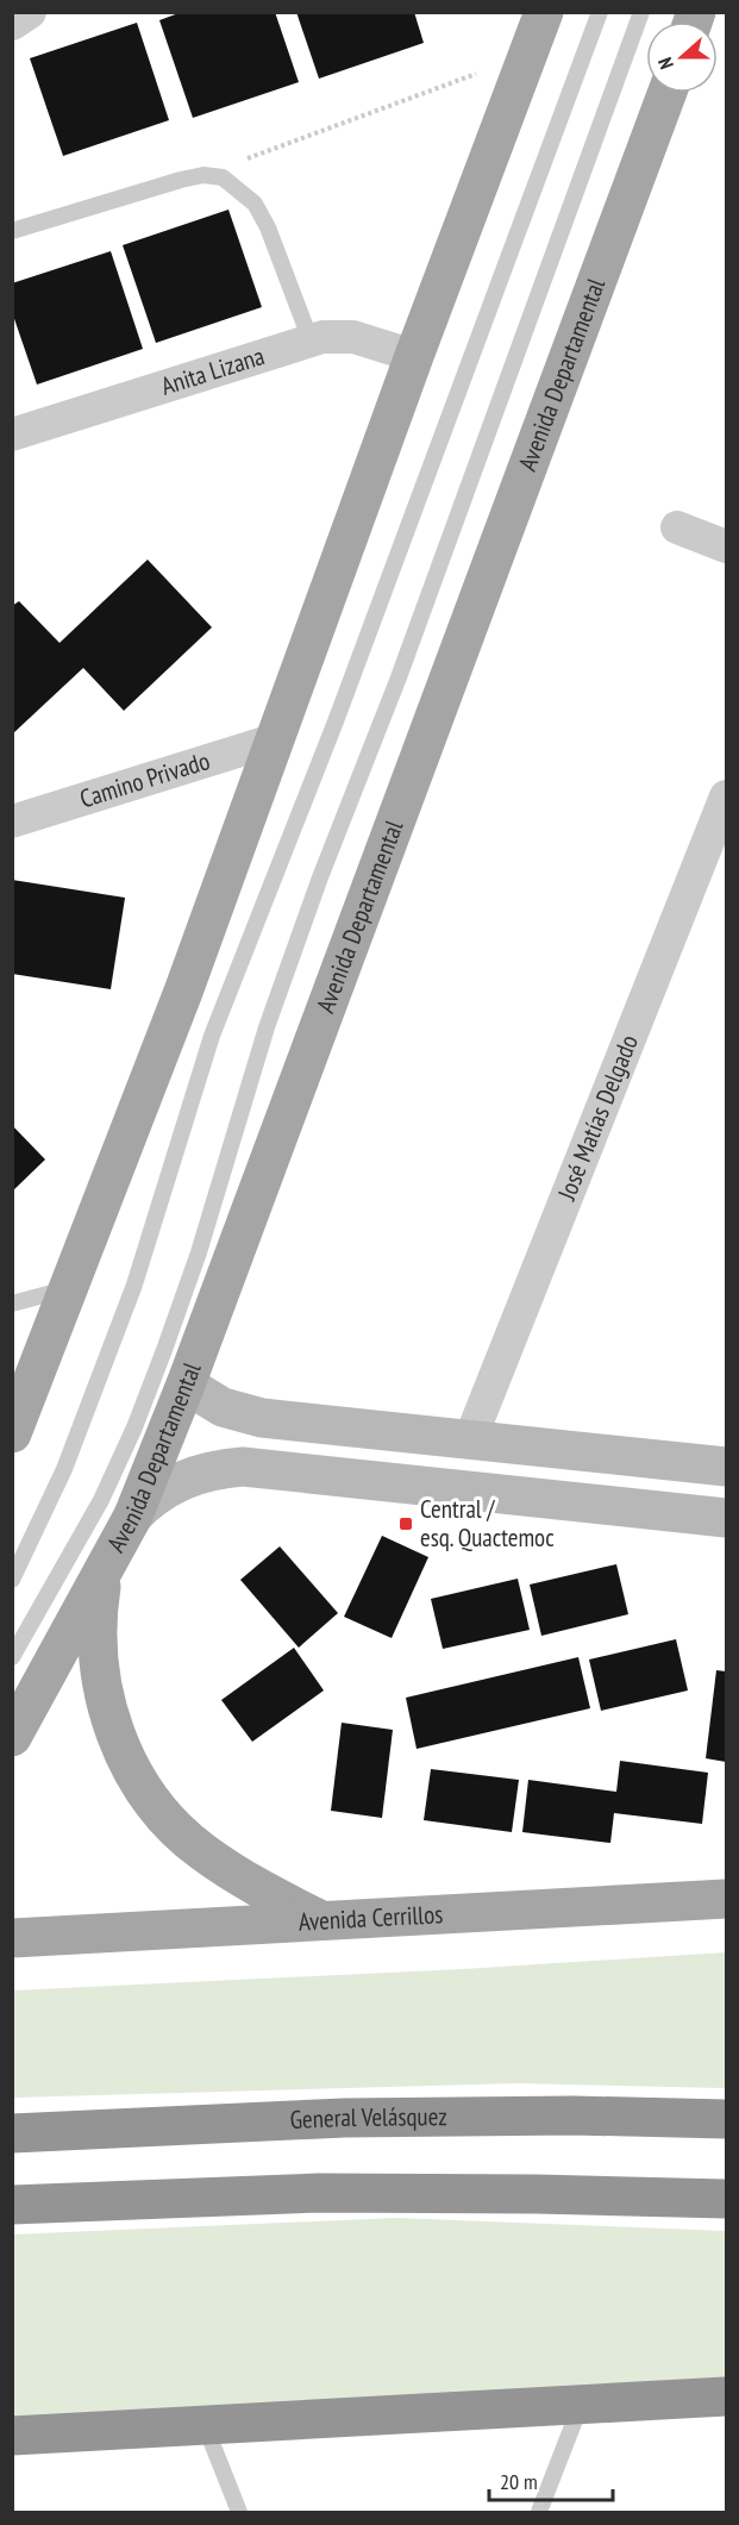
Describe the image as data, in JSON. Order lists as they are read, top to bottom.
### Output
{
  "streets": {
    "highway": ["General Velásquez"],
    "main road": ["Avenida Departamental", "Avenida Cerrillos"],
    "street": ["Anita Lizana", "Camino Privado", "José Matías Delgado"]
  },
  "places": {
    "transit": ["Central / esq. Quactemoc"]
  },
  "scale_bar": "20 m",
  "north": "left"
}
